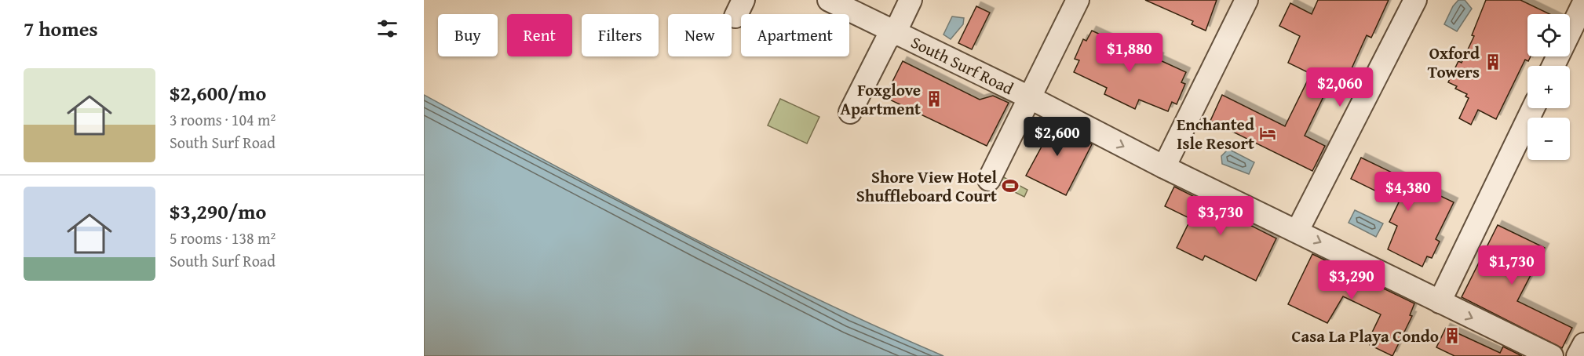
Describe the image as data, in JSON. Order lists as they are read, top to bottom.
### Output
{
  "streets": {
    "street": ["South Surf Road"]
  },
  "one_way": ["South Surf Road"],
  "places": {
    "building": ["Oxford Towers", "Foxglove Apartment", "Casa La Playa Condo"],
    "hotel": ["Enchanted Isle Resort"],
    "sports": ["Shore View Hotel Shuffleboard Court"]
  },
  "page": {
    "heading": "7 homes",
    "map_buttons": ["+", "−"],
    "chip": [
      "Buy",
      "Rent",
      "Filters",
      "New",
      "Apartment"
    ],
    "price": [
      "$1,880",
      "$2,060",
      "$2,600",
      "$4,380",
      "$3,730",
      "$1,730",
      "$3,290"
    ],
    "list": [
      {
        "name": "$2,600/mo",
        "note": "3 rooms · 104 m² · South Surf Road"
      },
      {
        "name": "$3,290/mo",
        "note": "5 rooms · 138 m² · South Surf Road"
      }
    ]
  }
}
